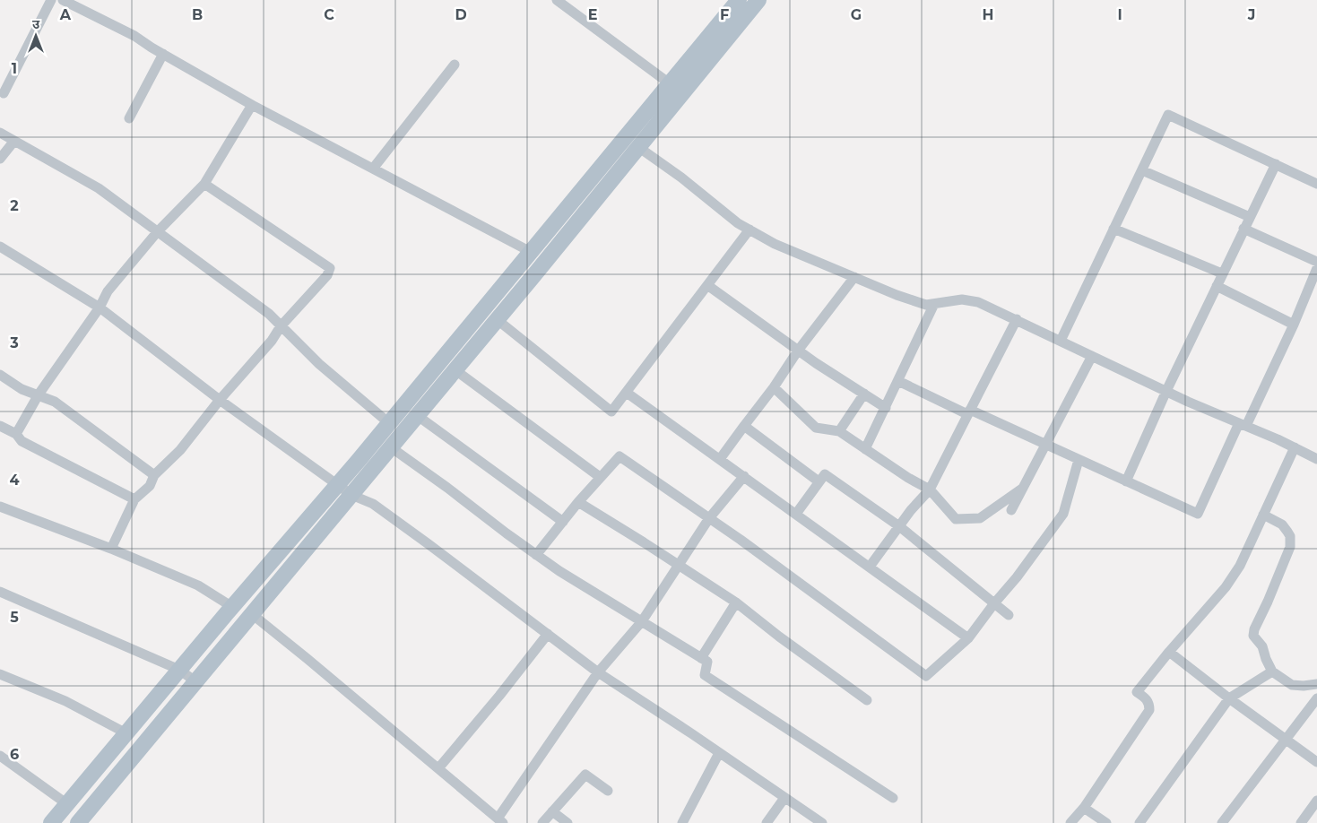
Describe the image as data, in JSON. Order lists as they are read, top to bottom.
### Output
{
  "north": "top",
  "grid": {
    "columns": [
      "A",
      "B",
      "C",
      "D",
      "E",
      "F",
      "G",
      "H",
      "I",
      "J"
    ],
    "rows": [
      "1",
      "2",
      "3",
      "4",
      "5",
      "6"
    ]
  }
}
